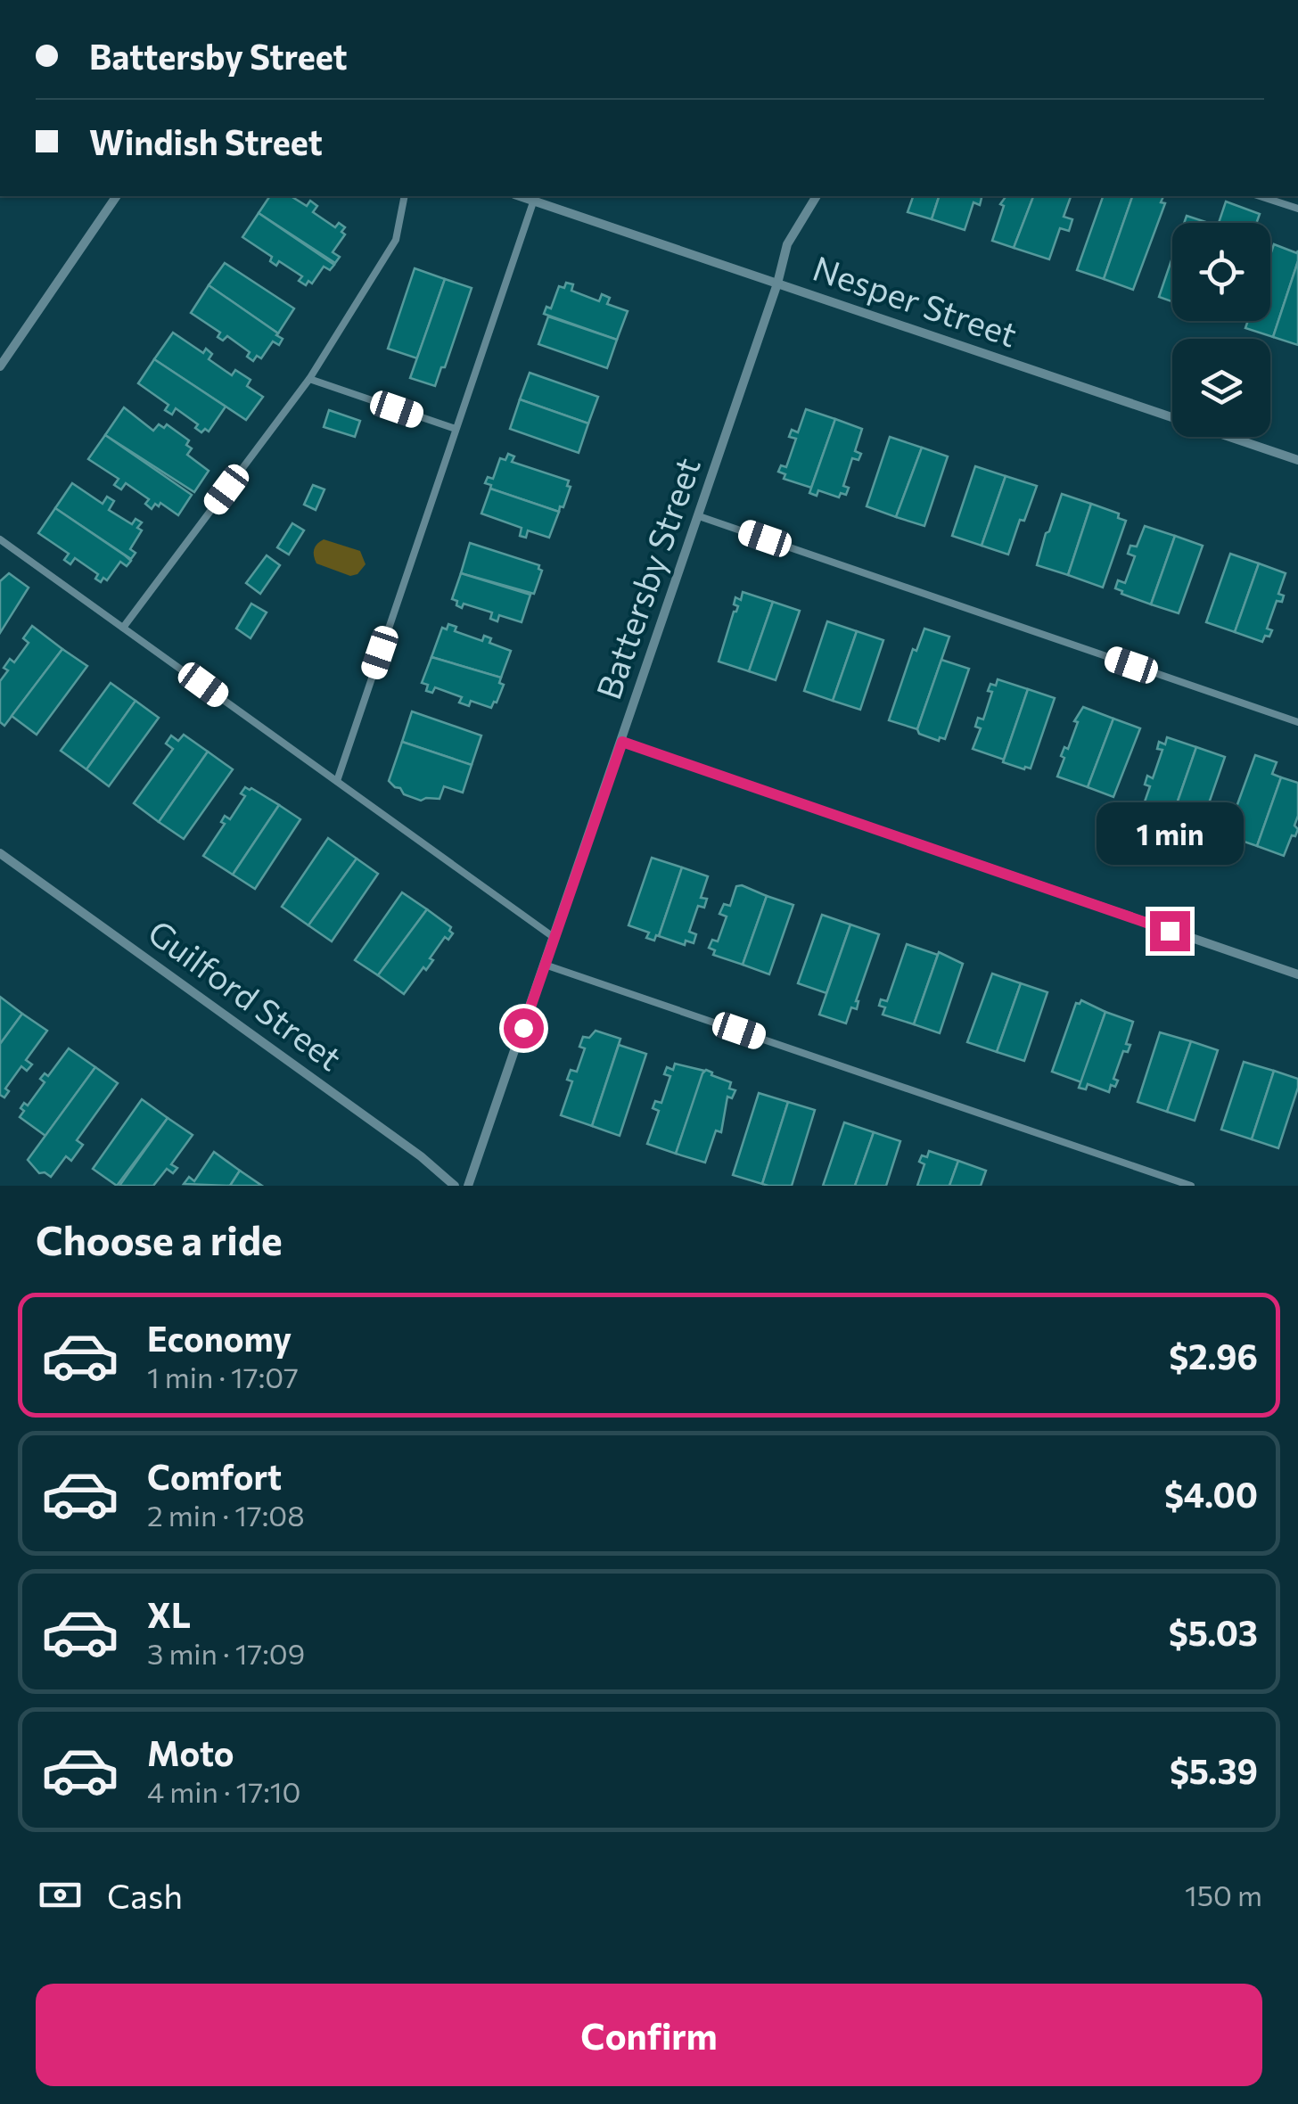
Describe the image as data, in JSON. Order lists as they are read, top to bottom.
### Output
{
  "streets": {
    "street": ["Nesper Street", "Battersby Street", "Guilford Street"]
  },
  "crossings": [
    ["Nesper Street", "Battersby Street"]
  ],
  "page": {
    "banner": ["Battersby Street", "Windish Street"],
    "bubble": "1 min",
    "heading": "Choose a ride",
    "list": [
      {
        "name": "Economy",
        "note": "1 min · 17:07",
        "value": "$2.96"
      },
      {
        "name": "Comfort",
        "note": "2 min · 17:08",
        "value": "$4.00"
      },
      {
        "name": "XL",
        "note": "3 min · 17:09",
        "value": "$5.03"
      },
      {
        "name": "Moto",
        "note": "4 min · 17:10",
        "value": "$5.39"
      }
    ],
    "pay": ["Cash", "150 m"],
    "buttons": "Confirm"
  }
}
